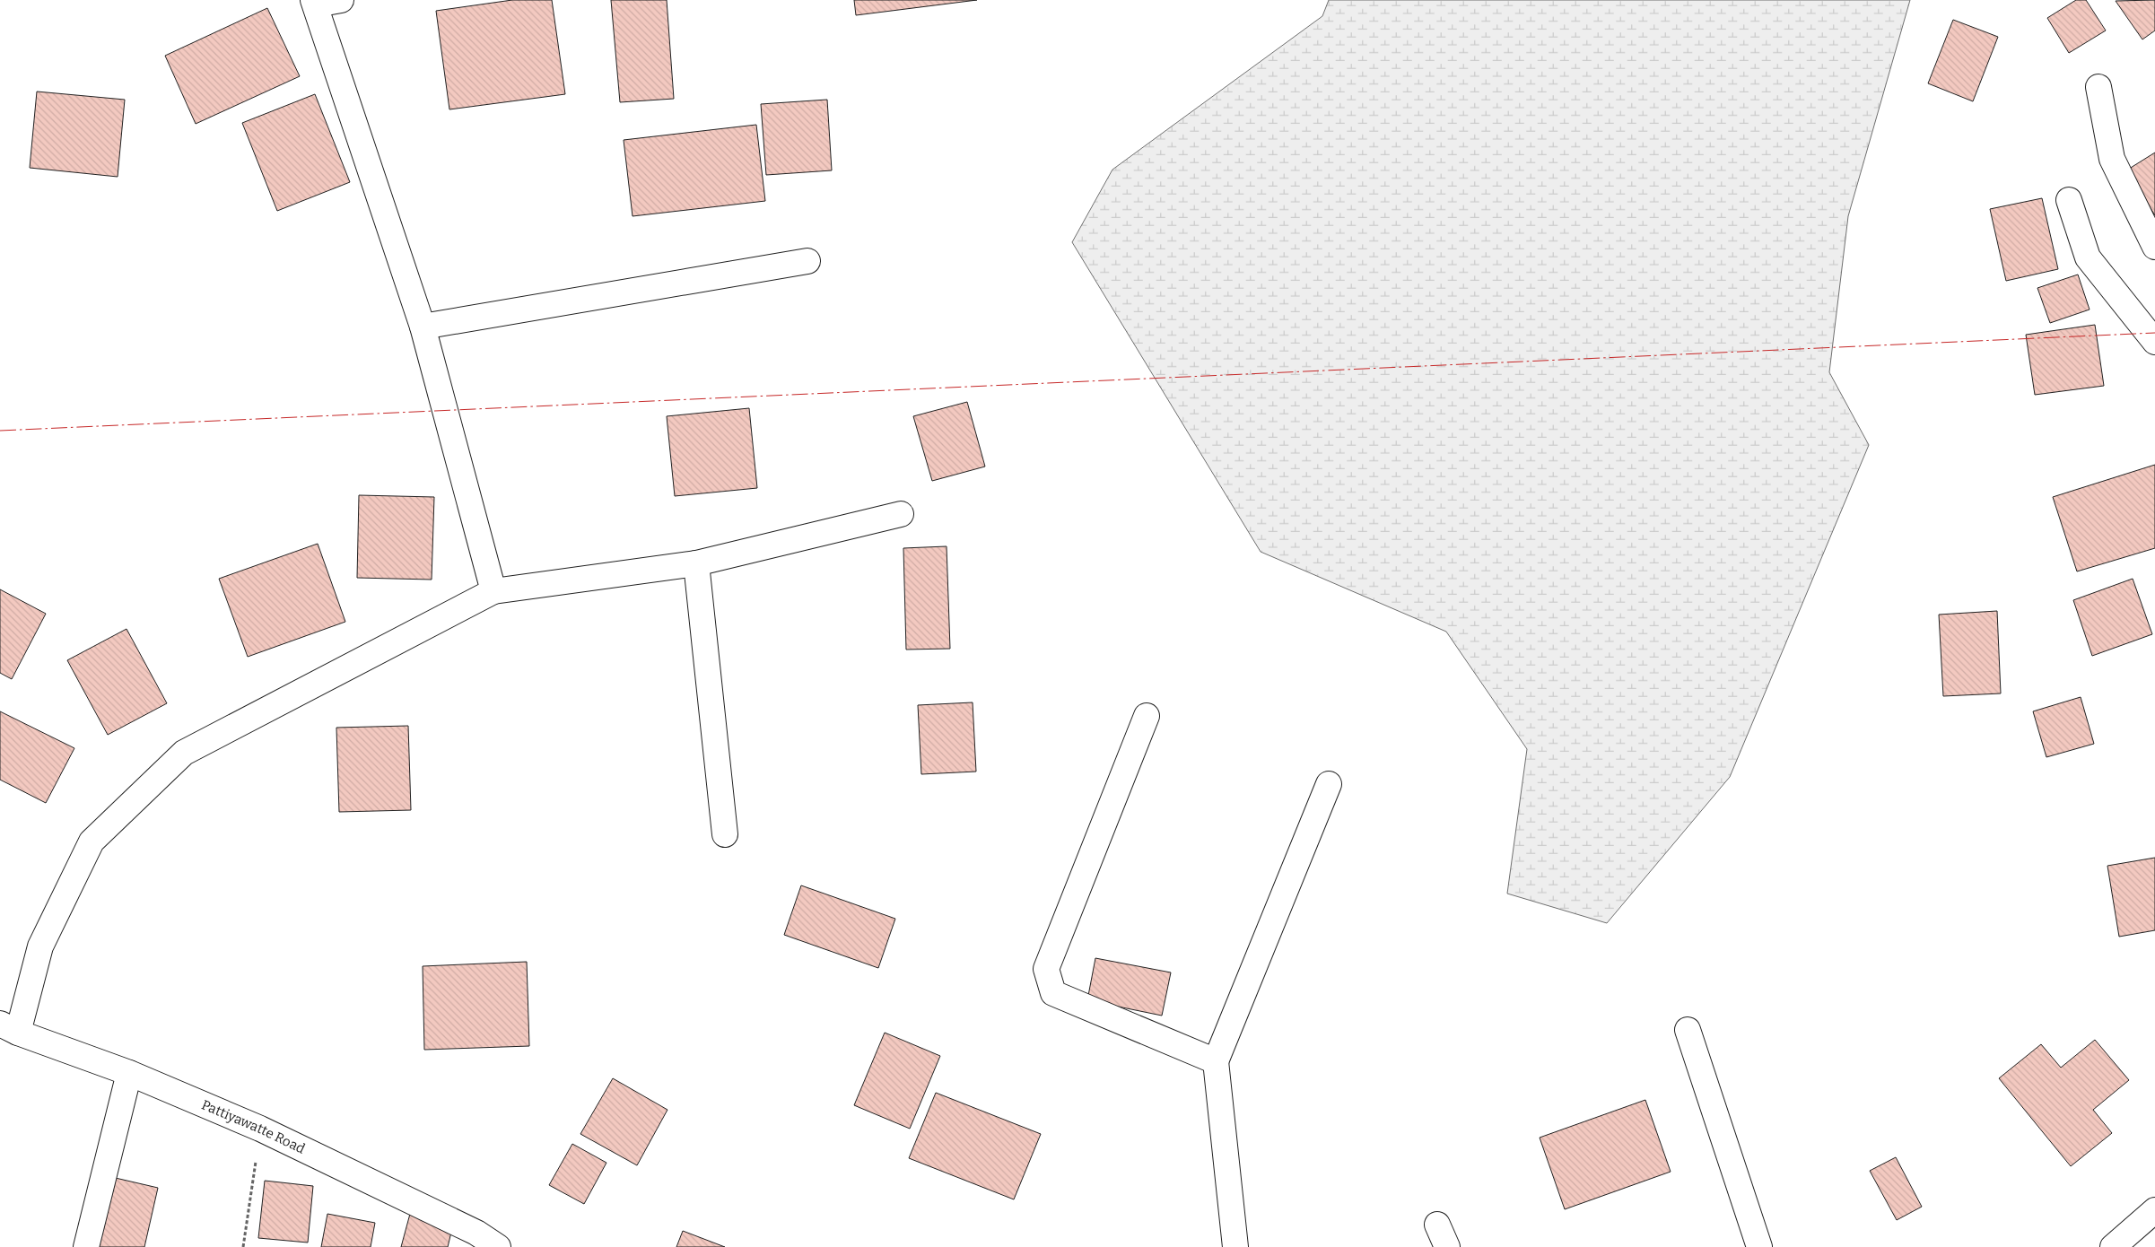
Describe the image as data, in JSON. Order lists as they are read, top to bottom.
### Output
{
  "streets": {
    "street": ["Pattiyawatte Road"]
  }
}
